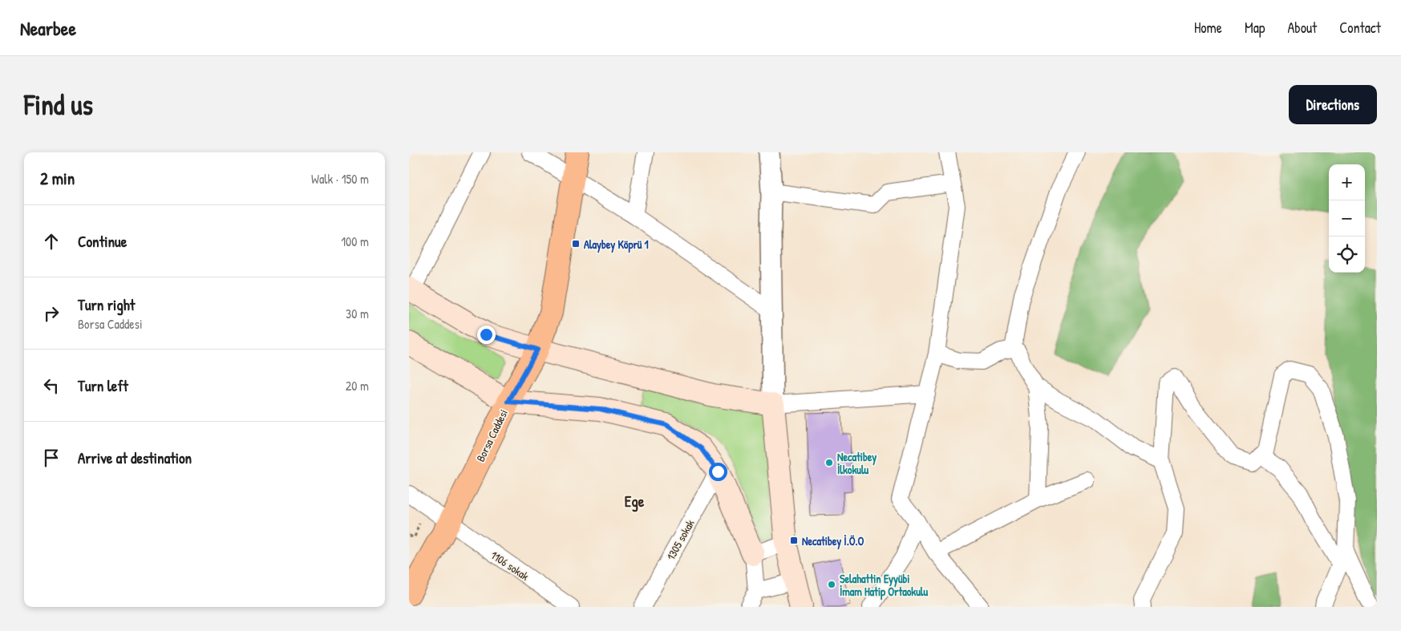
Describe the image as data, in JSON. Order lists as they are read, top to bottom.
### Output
{
  "streets": {
    "main road": ["Borsa Caddesi"],
    "street": ["1305 sokak", "1106 sokak"]
  },
  "crossings": [
    ["Borsa Caddesi", "1106 sokak"]
  ],
  "districts": ["Ege"],
  "places": {
    "transit": ["Alaybey Köprü 1", "Necatibey İ.Ö.O"],
    "other": ["Necatibey İlkokulu", "Selahattin Eyyübi İmam Hatip Ortaokulu"]
  },
  "page": {
    "header": "Nearbee",
    "nav": [
      "Home",
      "Map",
      "About",
      "Contact"
    ],
    "buttons": "Directions",
    "title": "Find us",
    "heading": ["2 min", "Walk · 150 m"],
    "map_buttons": ["+", "−"],
    "list": [
      ["Continue", "100 m"],
      ["Turn right", "Borsa Caddesi", "30 m"],
      ["Turn left", "20 m"],
      "Arrive at destination"
    ]
  }
}
